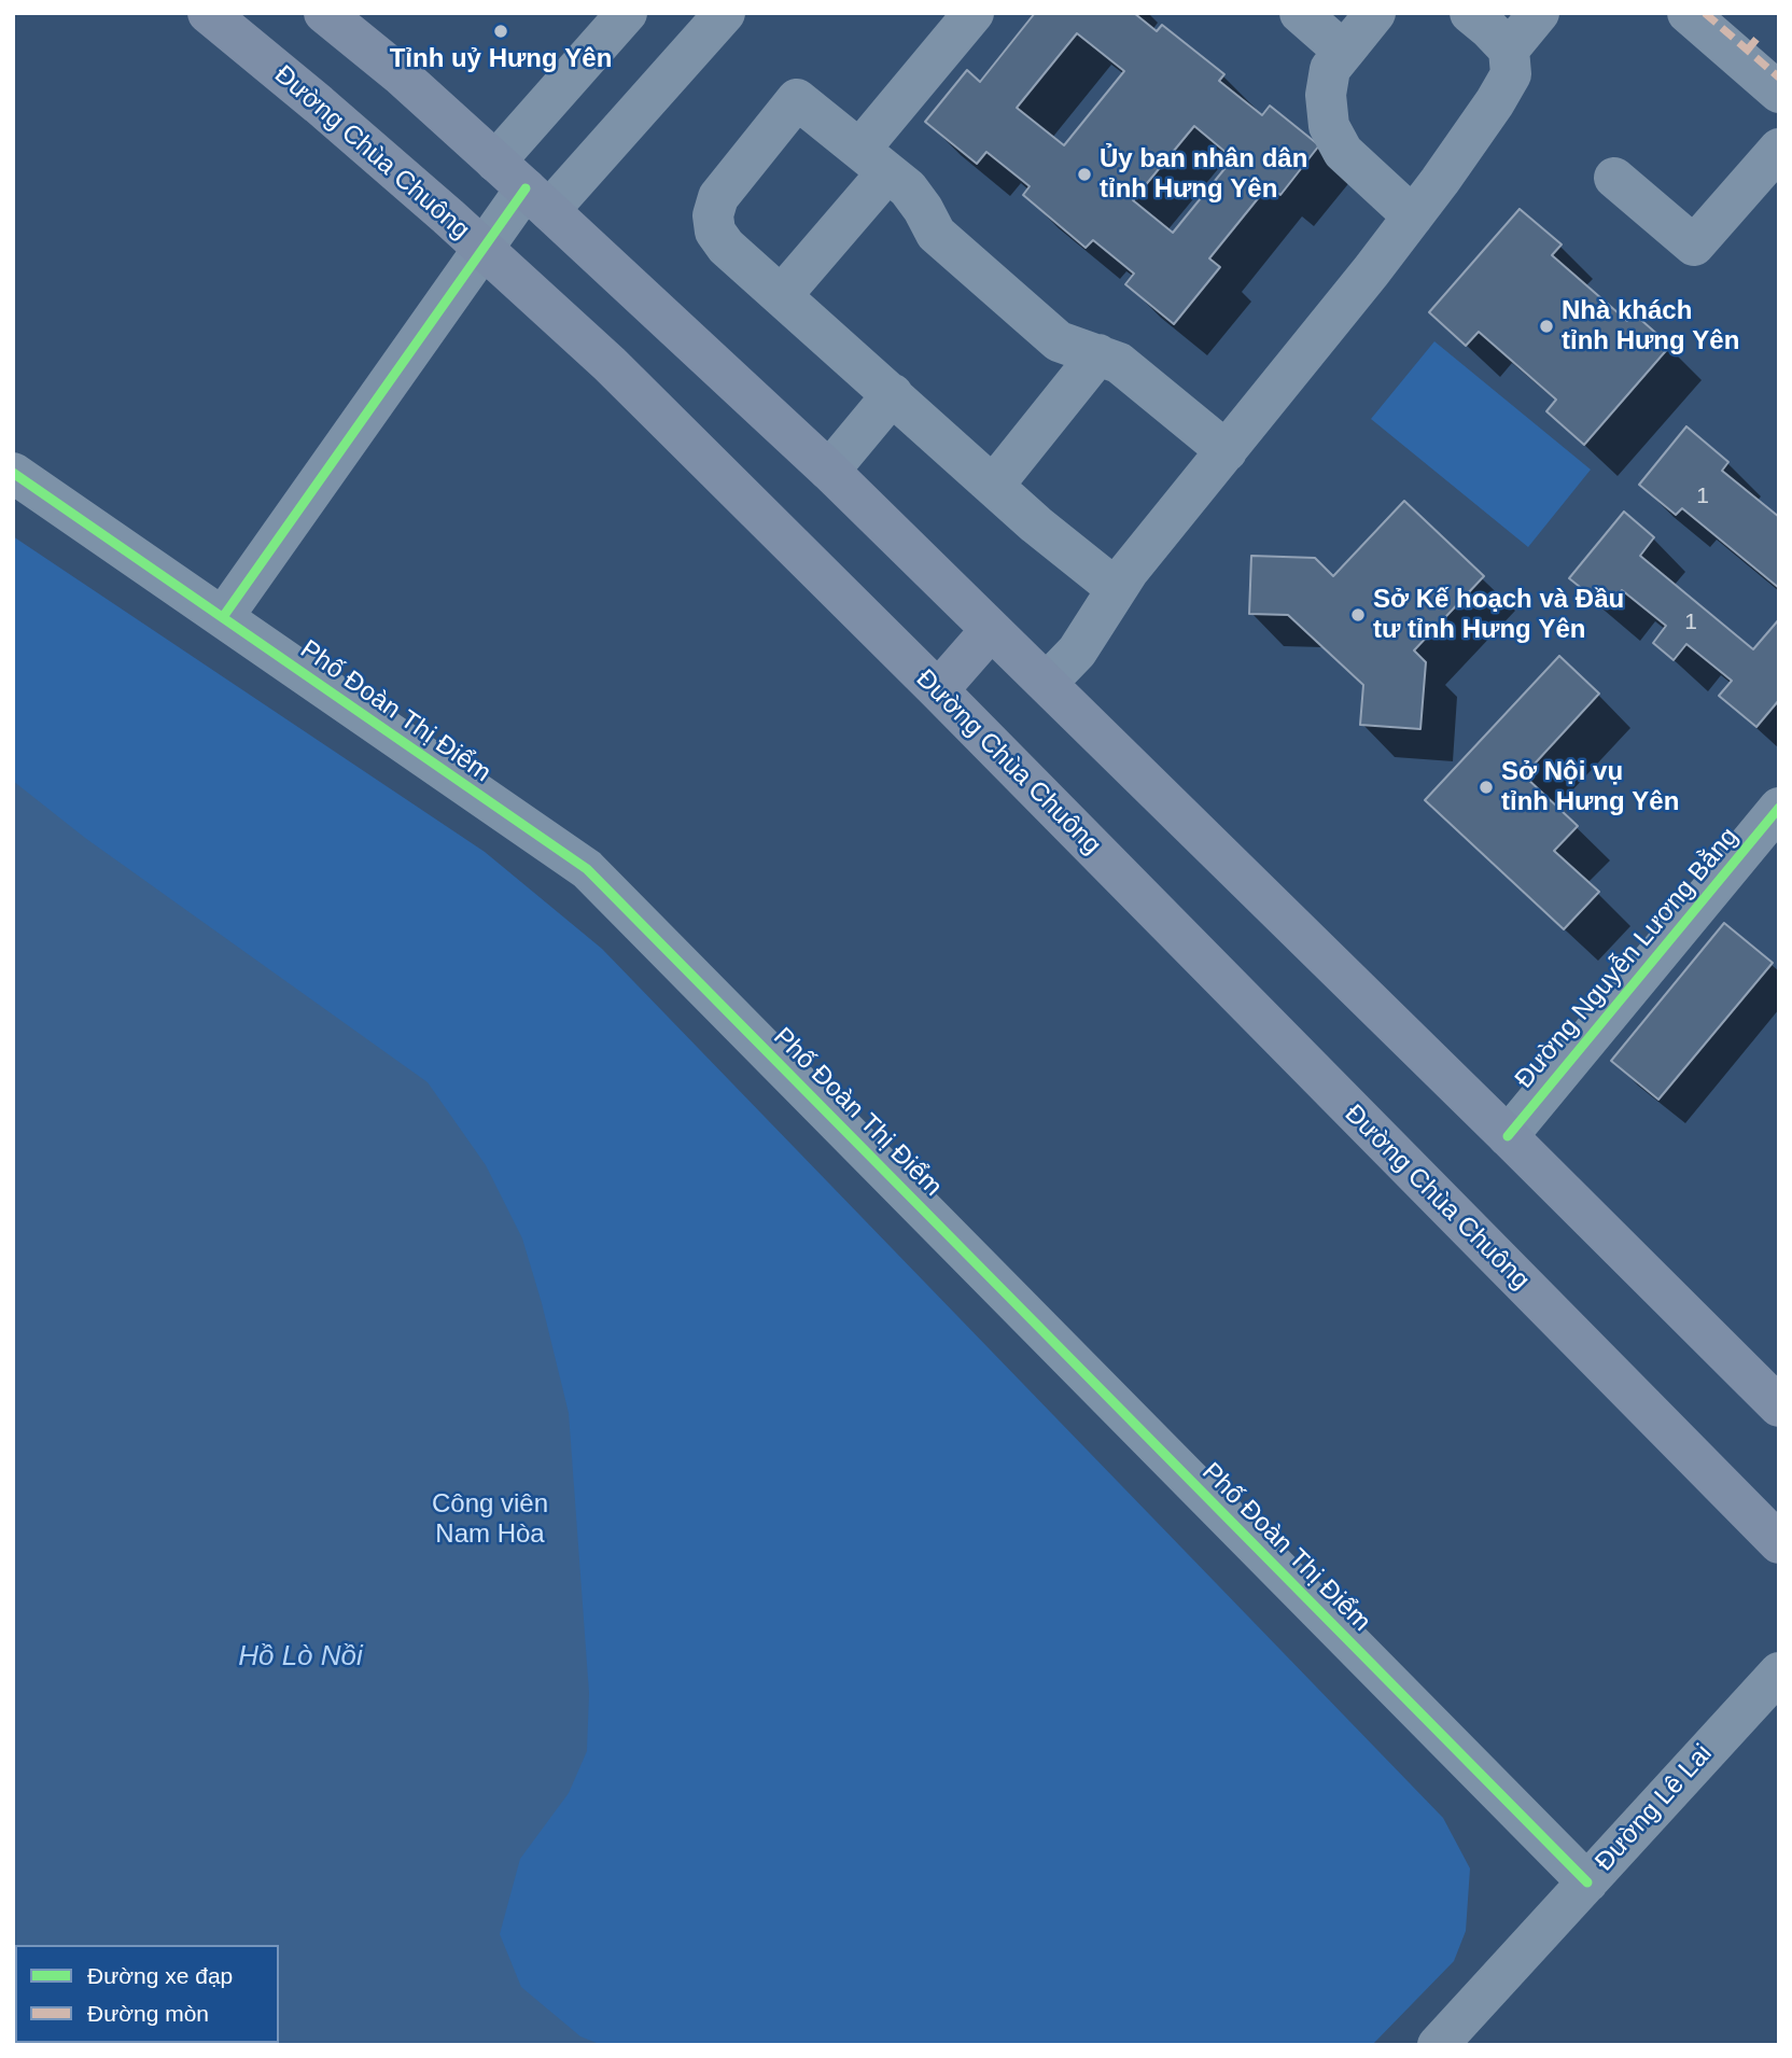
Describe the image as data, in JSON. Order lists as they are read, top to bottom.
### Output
{
  "streets": {
    "main road": ["Đường Chùa Chuông"],
    "street": ["Phố Đoàn Thị Điểm", "Đường Nguyễn Lương Bằng", "Đường Lê Lai"]
  },
  "crossings": [
    ["Phố Đoàn Thị Điểm", "Đường Lê Lai"]
  ],
  "water": ["Hồ Lò Nồi"],
  "parks": ["Công viên Nam Hòa"],
  "places": [
    "Tỉnh uỷ Hưng Yên",
    "Ủy ban nhân dân tỉnh Hưng Yên",
    "Nhà khách tỉnh Hưng Yên",
    "Sở Kế hoạch và Đầu tư tỉnh Hưng Yên",
    "Sở Nội vụ tỉnh Hưng Yên"
  ],
  "house_numbers": ["1", "1"],
  "legend": ["Đường xe đạp", "Đường mòn"]
}
